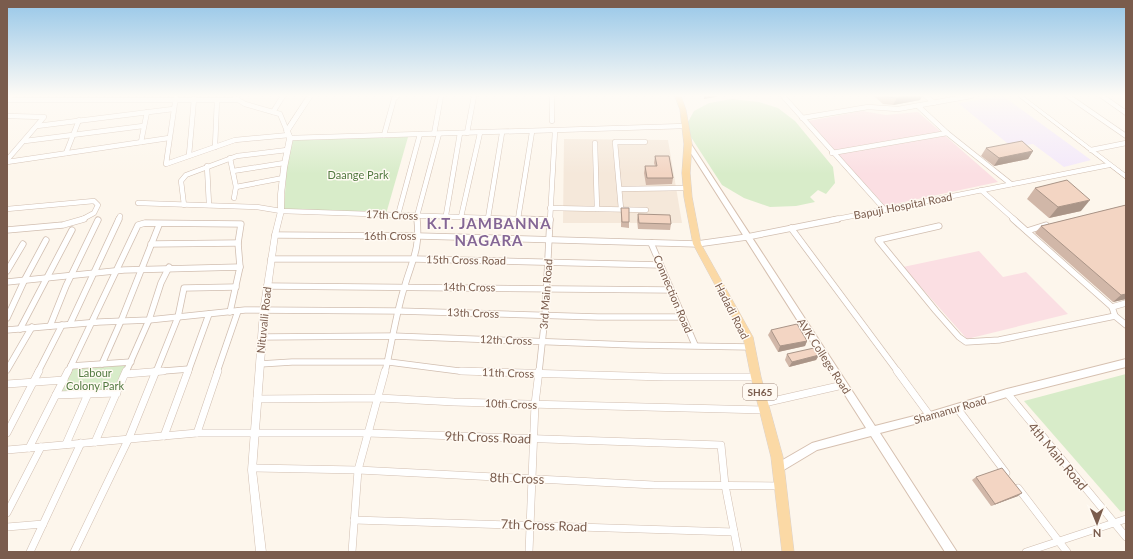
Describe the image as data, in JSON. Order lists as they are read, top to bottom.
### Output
{
  "streets": {
    "main road": [
      "Hadadi Road",
      "AVK College Road",
      "SH65",
      "Shamanur Road"
    ],
    "street": [
      "Bapuji Hospital Road",
      "17th Cross",
      "16th Cross",
      "15th Cross Road",
      "14th Cross",
      "3rd Main Road",
      "Connection Road",
      "13th Cross",
      "Nituvalli Road",
      "12th Cross",
      "11th Cross",
      "10th Cross",
      "9th Cross Road",
      "4th Main Road",
      "8th Cross",
      "7th Cross Road"
    ]
  },
  "crossings": [
    ["Bapuji Hospital Road", "16th Cross"],
    ["Bapuji Hospital Road", "Hadadi Road"],
    ["Bapuji Hospital Road", "AVK College Road"],
    ["17th Cross", "3rd Main Road"],
    ["17th Cross", "Nituvalli Road"],
    ["16th Cross", "3rd Main Road"],
    ["16th Cross", "Connection Road"],
    ["16th Cross", "Hadadi Road"],
    ["16th Cross", "Nituvalli Road"],
    ["15th Cross Road", "3rd Main Road"],
    ["15th Cross Road", "Connection Road"],
    ["15th Cross Road", "Nituvalli Road"],
    ["14th Cross", "3rd Main Road"],
    ["14th Cross", "Connection Road"],
    ["14th Cross", "Nituvalli Road"],
    ["3rd Main Road", "13th Cross"],
    ["3rd Main Road", "12th Cross"],
    ["3rd Main Road", "11th Cross"],
    ["3rd Main Road", "10th Cross"],
    ["3rd Main Road", "9th Cross Road"],
    ["3rd Main Road", "8th Cross"],
    ["3rd Main Road", "7th Cross Road"],
    ["Connection Road", "13th Cross"],
    ["Connection Road", "12th Cross"],
    ["Hadadi Road", "12th Cross"],
    ["Hadadi Road", "11th Cross"],
    ["Hadadi Road", "10th Cross"],
    ["Hadadi Road", "Shamanur Road"],
    ["Hadadi Road", "8th Cross"],
    ["13th Cross", "Nituvalli Road"],
    ["Nituvalli Road", "12th Cross"],
    ["Nituvalli Road", "11th Cross"],
    ["Nituvalli Road", "10th Cross"],
    ["Nituvalli Road", "9th Cross Road"],
    ["Nituvalli Road", "8th Cross"],
    ["AVK College Road", "10th Cross"],
    ["AVK College Road", "Shamanur Road"],
    ["Shamanur Road", "4th Main Road"],
    ["9th Cross Road", "8th Cross"]
  ],
  "districts": ["K.T. JAMBANNA NAGARA"],
  "parks": ["Daange Park", "Labour Colony Park"],
  "north": "bottom"
}
